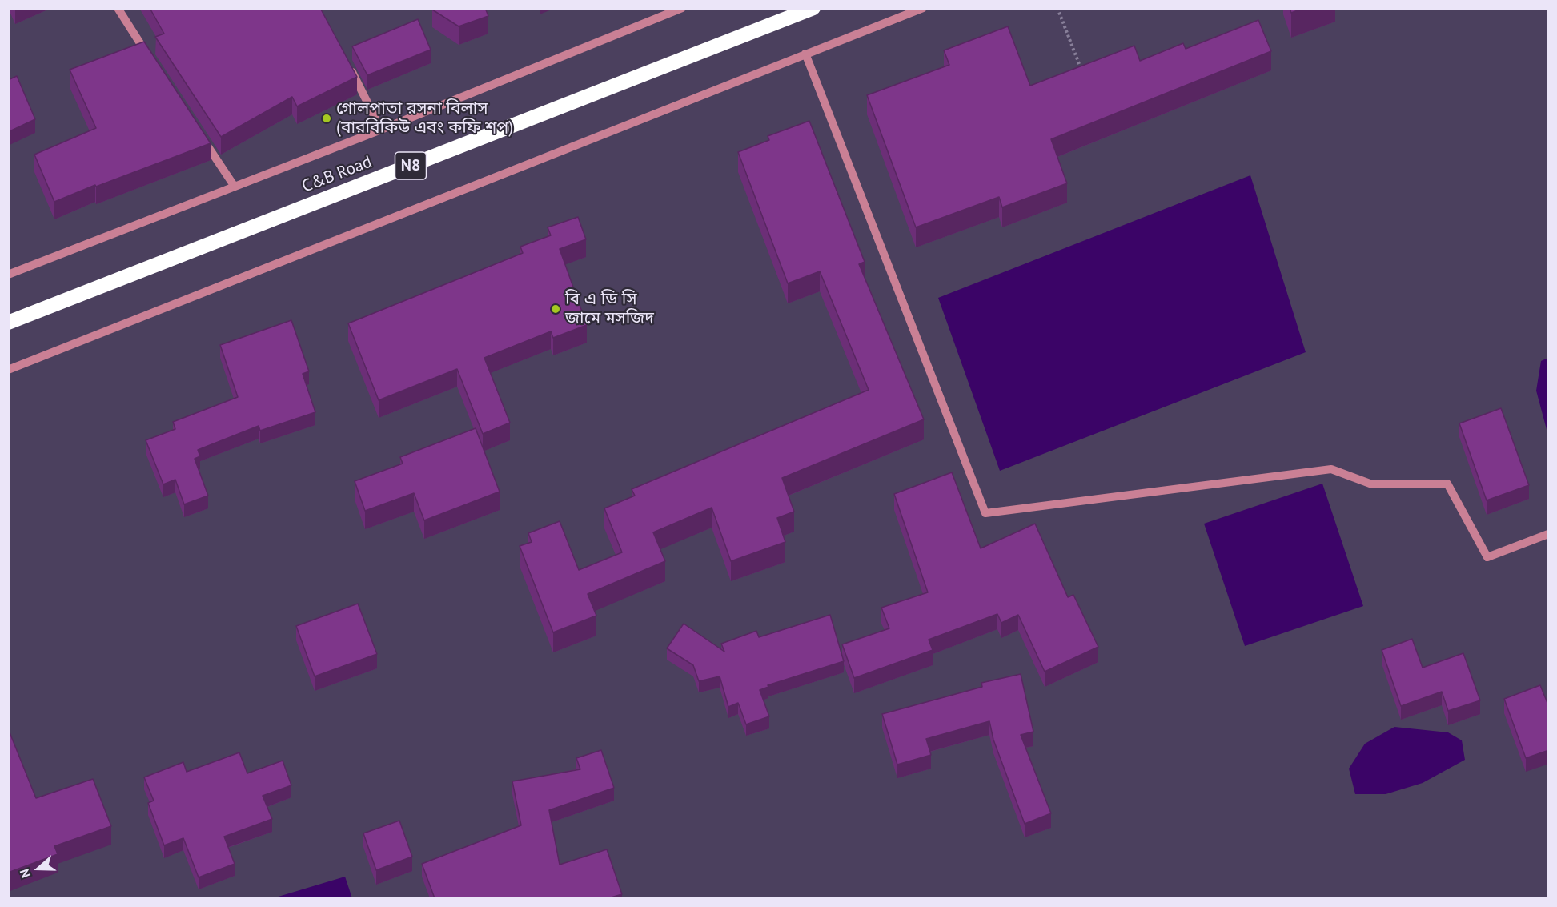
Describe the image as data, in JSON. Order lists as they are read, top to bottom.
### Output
{
  "streets": {
    "highway": ["N8", "C&B Road"]
  },
  "places": ["গোলপাতা রসনা বিলাস (বারবিকিউ এবং কফি শপ)", "বি এ ডি সি জামে মসজিদ"],
  "north": "left"
}
